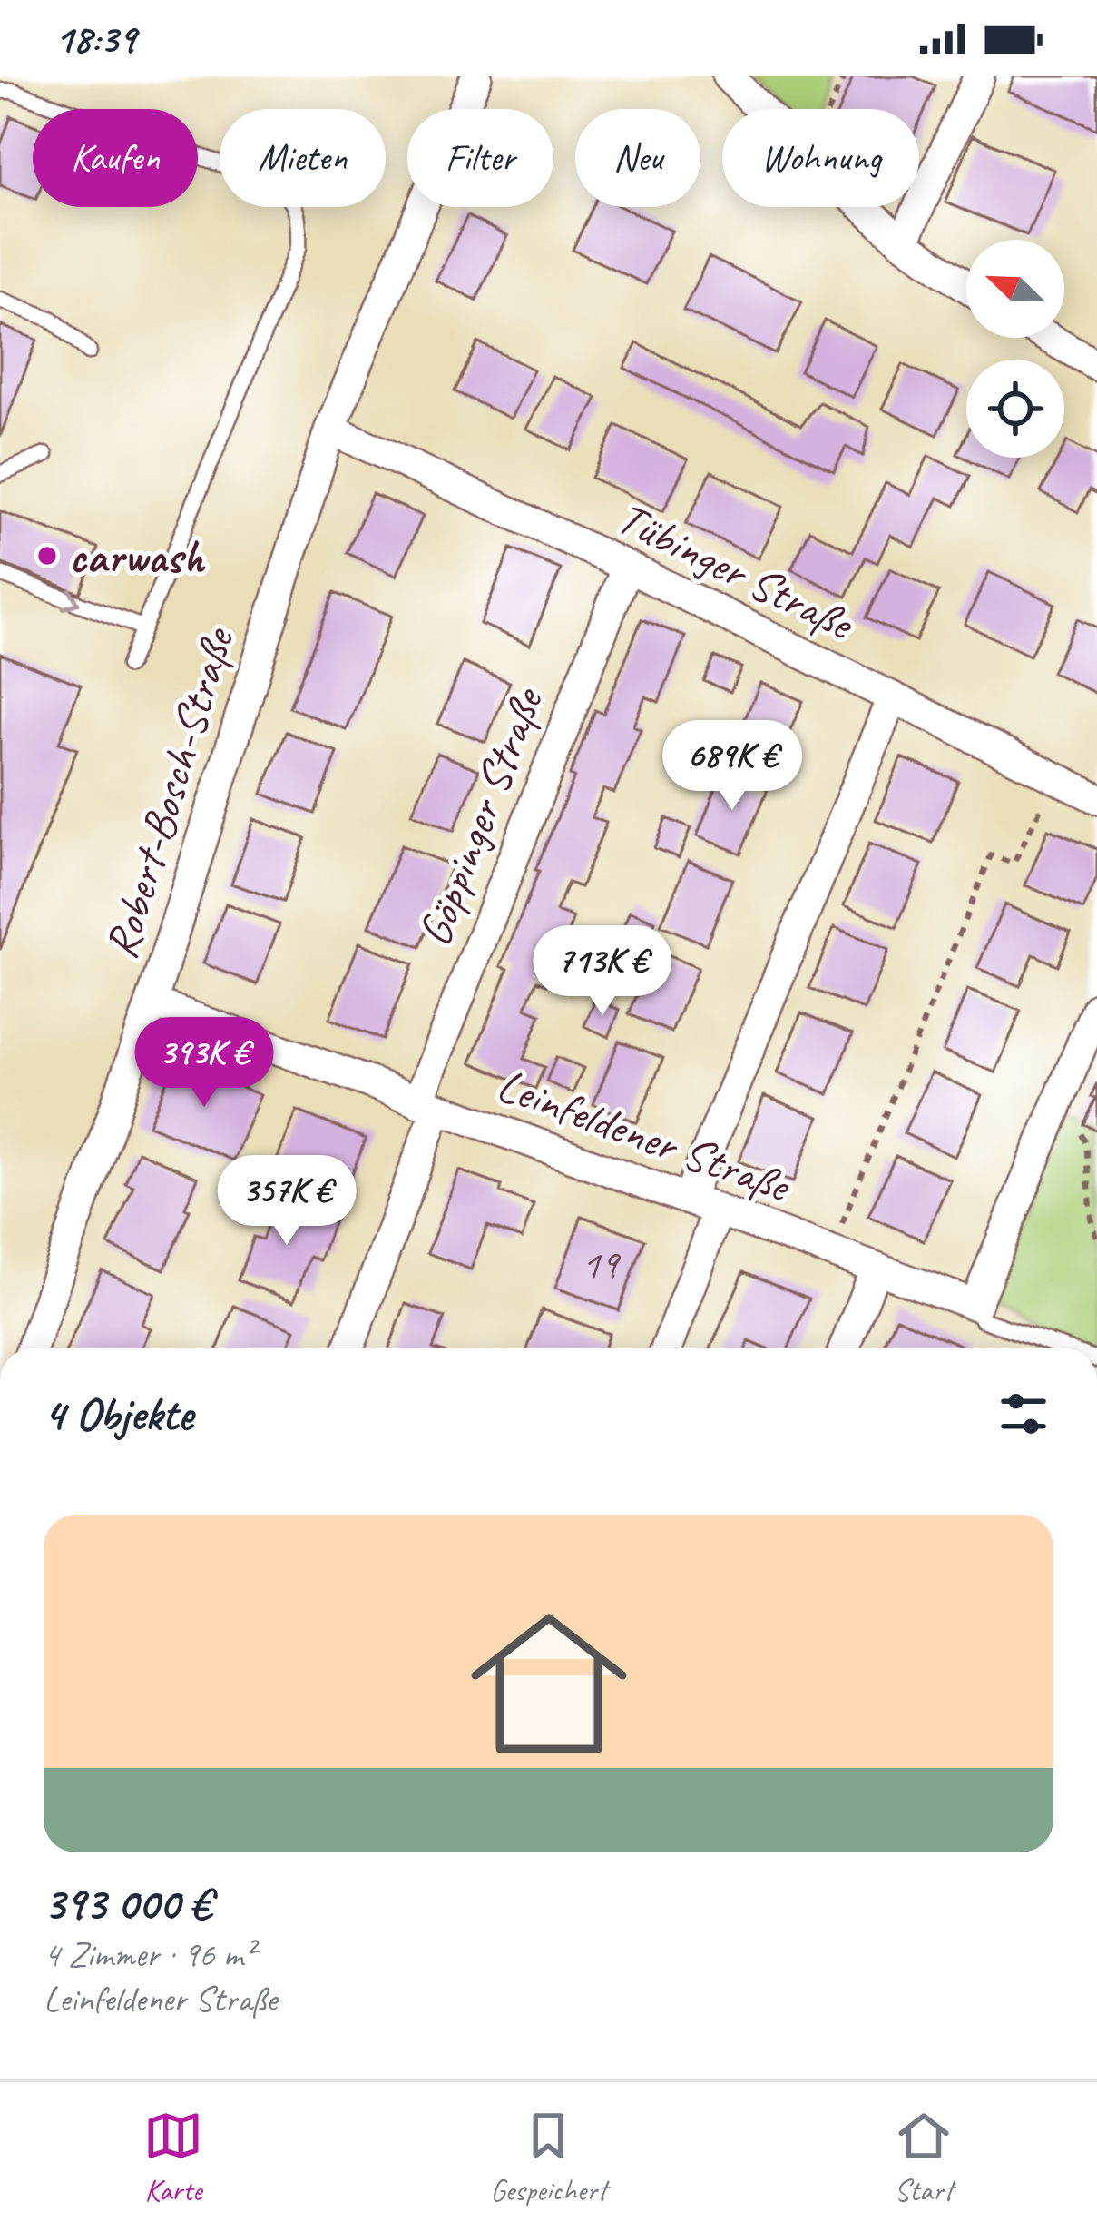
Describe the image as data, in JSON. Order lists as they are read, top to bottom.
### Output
{
  "streets": {
    "street": [
      "Tübinger Straße",
      "Robert-Bosch-Straße",
      "Göppinger Straße",
      "Leinfeldener Straße"
    ]
  },
  "crossings": [
    ["Tübinger Straße", "Robert-Bosch-Straße"],
    ["Tübinger Straße", "Göppinger Straße"],
    ["Robert-Bosch-Straße", "Leinfeldener Straße"],
    ["Göppinger Straße", "Leinfeldener Straße"]
  ],
  "places": ["carwash"],
  "house_numbers": ["19"],
  "north": "top left",
  "page": {
    "status": "18:39",
    "chip": [
      "Kaufen",
      "Mieten",
      "Filter",
      "Neu",
      "Wohnung"
    ],
    "price": [
      "689K €",
      "713K €",
      "393K €",
      "357K €"
    ],
    "heading": "4 Objekte",
    "list": [
      {
        "name": "393 000 €",
        "note": "4 Zimmer · 96 m² · Leinfeldener Straße"
      }
    ],
    "tabs": ["Karte", "Gespeichert", "Start"]
  }
}
